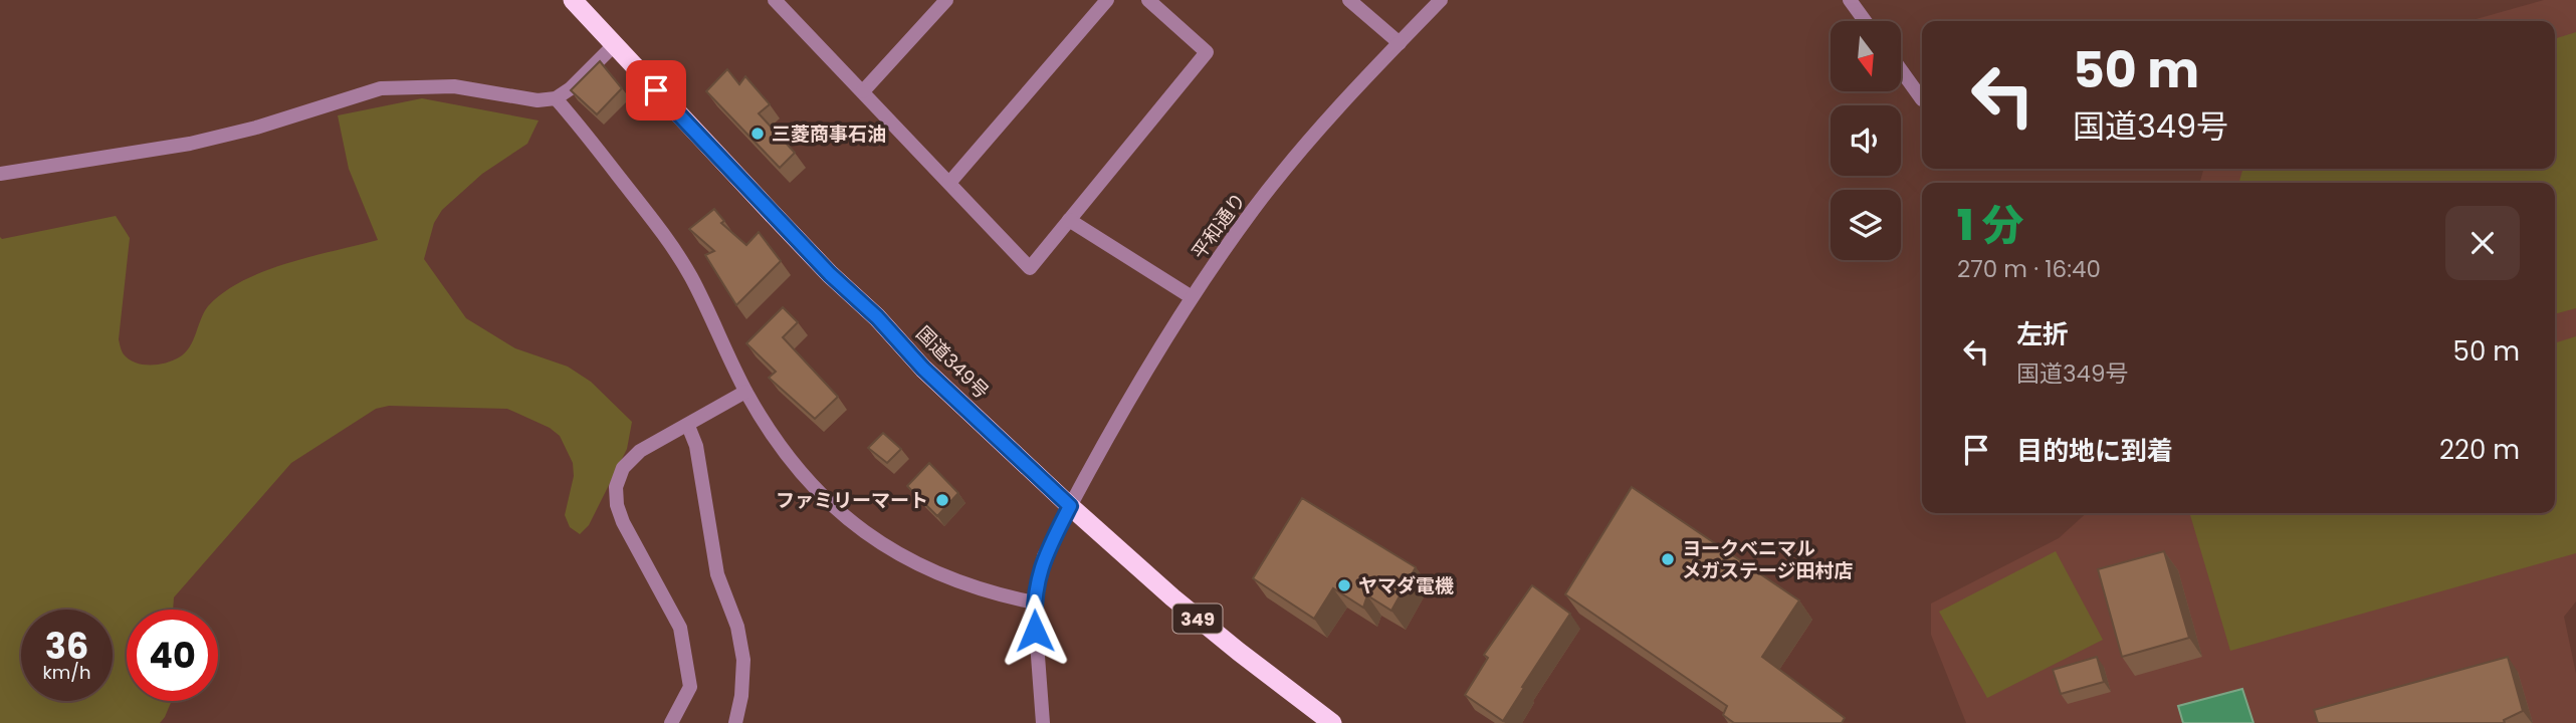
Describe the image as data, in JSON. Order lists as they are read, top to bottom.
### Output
{
  "streets": {
    "highway": ["国道349号", "349"],
    "street": ["平和通り"]
  },
  "crossings": [
    ["平和通り", "国道349号"]
  ],
  "places": [
    "三菱商事石油",
    "ファミリーマート",
    "ヨークベニマル メガステージ田村店",
    "ヤマダ電機"
  ],
  "north": "bottom",
  "page": {
    "turn": ["50 m", "国道349号"],
    "heading": ["1 分", "270 m · 16:40"],
    "list": [
      {
        "name": "左折",
        "note": "国道349号",
        "value": "50 m"
      },
      {
        "name": "目的地に到着",
        "value": "220 m"
      }
    ],
    "speed": "36 km/h",
    "limit": "40"
  }
}
